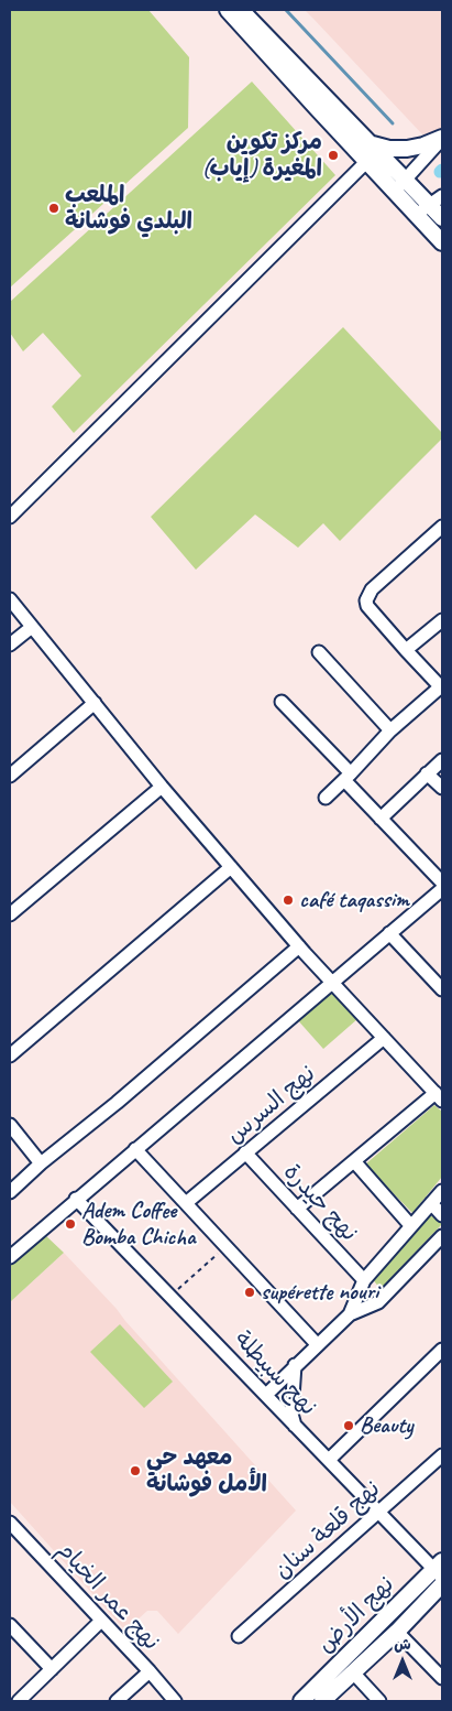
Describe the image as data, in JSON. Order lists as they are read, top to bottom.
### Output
{
  "streets": {
    "street": [
      "نهج السرس",
      "نهج حيدرة",
      "نهج سبيطلة",
      "نهج قلعة سنان",
      "نهج عمر الخيام",
      "نهج الأرض"
    ]
  },
  "crossings": [
    ["نهج السرس", "نهج حيدرة"],
    ["نهج سبيطلة", "نهج قلعة سنان"],
    ["نهج سبيطلة", "نهج الأرض"]
  ],
  "places": [
    "مركز تكوين المغيرة (إياب)",
    "الملعب البلدي فوشانة",
    "café taqassim",
    "Adem Coffee Bomba Chicha",
    "supérette nouri",
    "Beauty",
    "معهد حي الأمل فوشانة"
  ],
  "north": "top"
}
